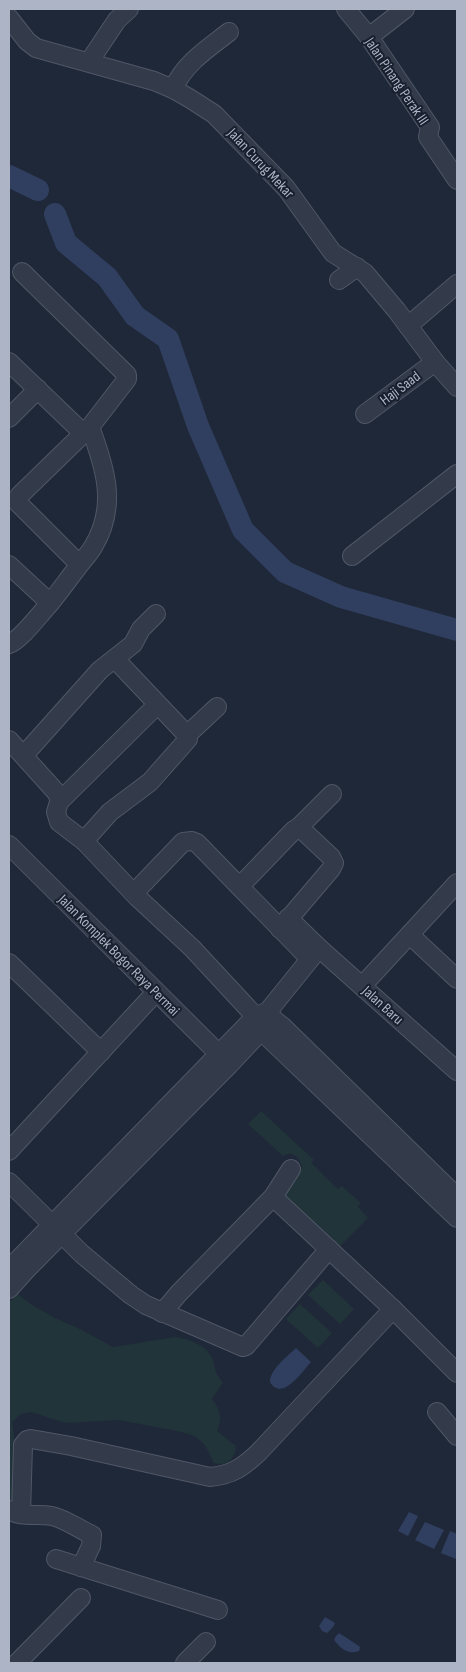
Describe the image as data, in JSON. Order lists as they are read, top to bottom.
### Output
{
  "streets": {
    "street": [
      "Jalan Pinang Perak III",
      "Jalan Curug Mekar",
      "Haji Saad",
      "Jalan Komplek Bogor Raya Permai",
      "Jalan Baru"
    ]
  },
  "crossings": [
    ["Jalan Curug Mekar", "Haji Saad"]
  ]
}
